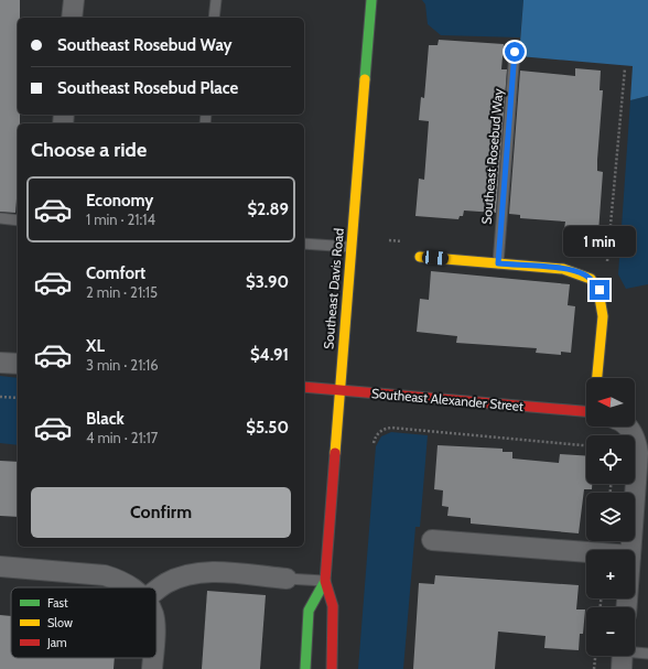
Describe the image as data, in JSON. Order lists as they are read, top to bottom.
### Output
{
  "streets": {
    "street": ["Southeast Davis Road", "Southeast Alexander Street"],
    "lane": ["Southeast Rosebud Way"]
  },
  "crossings": [
    ["Southeast Davis Road", "Southeast Alexander Street"]
  ],
  "legend": ["Fast", "Slow", "Jam"],
  "north": "left",
  "page": {
    "banner": ["Southeast Rosebud Way", "Southeast Rosebud Place"],
    "heading": "Choose a ride",
    "list": [
      {
        "name": "Economy",
        "note": "1 min · 21:14",
        "value": "$2.89"
      },
      {
        "name": "Comfort",
        "note": "2 min · 21:15",
        "value": "$3.90"
      },
      {
        "name": "XL",
        "note": "3 min · 21:16",
        "value": "$4.91"
      },
      {
        "name": "Black",
        "note": "4 min · 21:17",
        "value": "$5.50"
      }
    ],
    "bubble": "1 min",
    "map_buttons": ["+", "−"],
    "buttons": "Confirm"
  }
}
